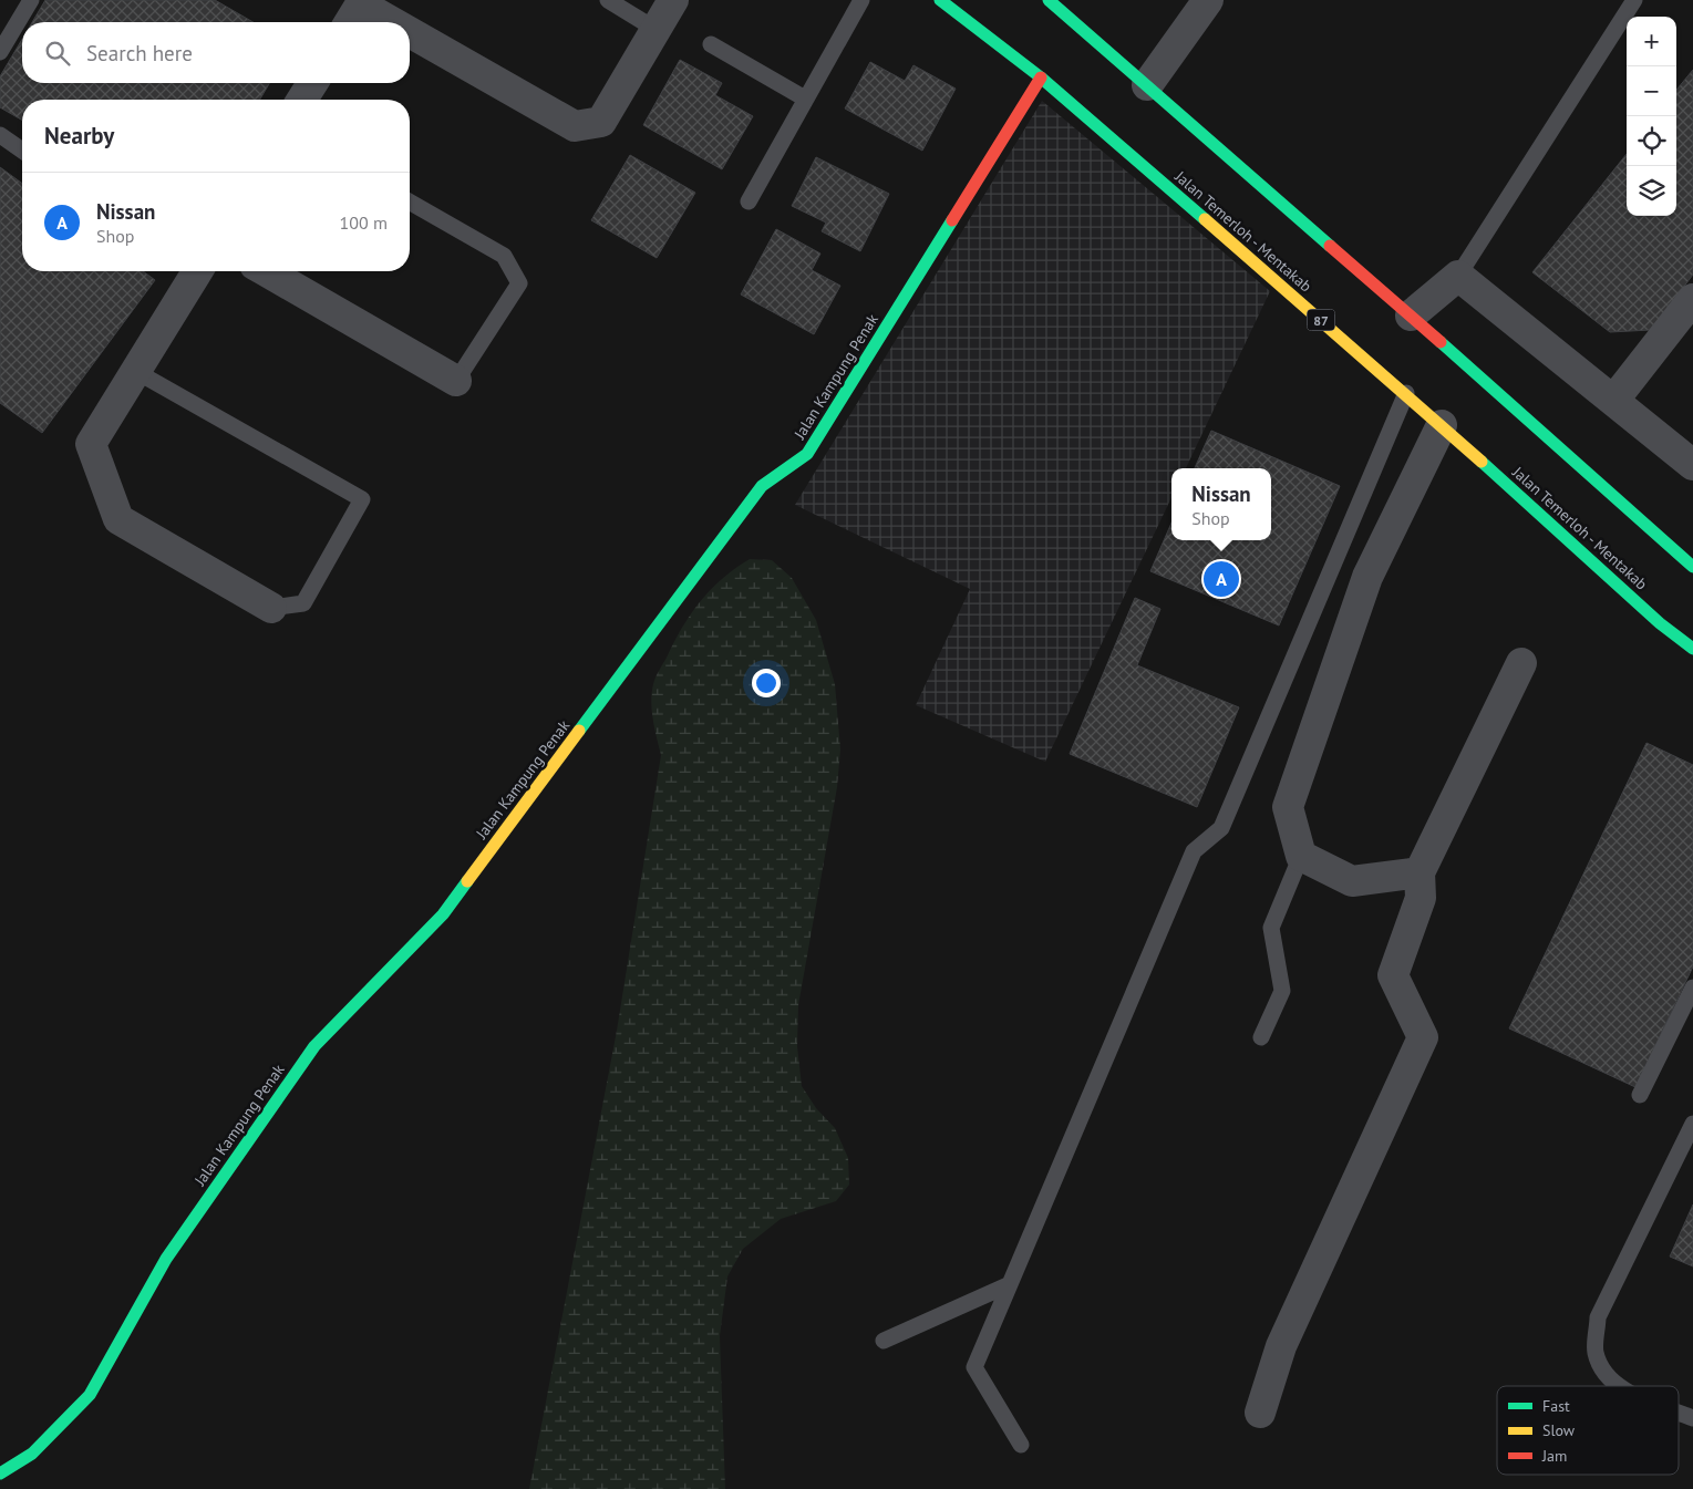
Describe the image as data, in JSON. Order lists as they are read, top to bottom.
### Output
{
  "streets": {
    "main road": ["Jalan Temerloh - Mentakab", "87", "Jalan Kampung Penak"]
  },
  "crossings": [
    ["Jalan Temerloh - Mentakab", "Jalan Kampung Penak"]
  ],
  "legend": ["Fast", "Slow", "Jam"],
  "page": {
    "map_buttons": ["+", "−"],
    "search": "Search here",
    "heading": "Nearby",
    "list": [
      {
        "mark": "A",
        "name": "Nissan",
        "note": "Shop",
        "value": "100 m"
      }
    ],
    "popup": ["Nissan", "Shop"],
    "pins": "A"
  }
}
